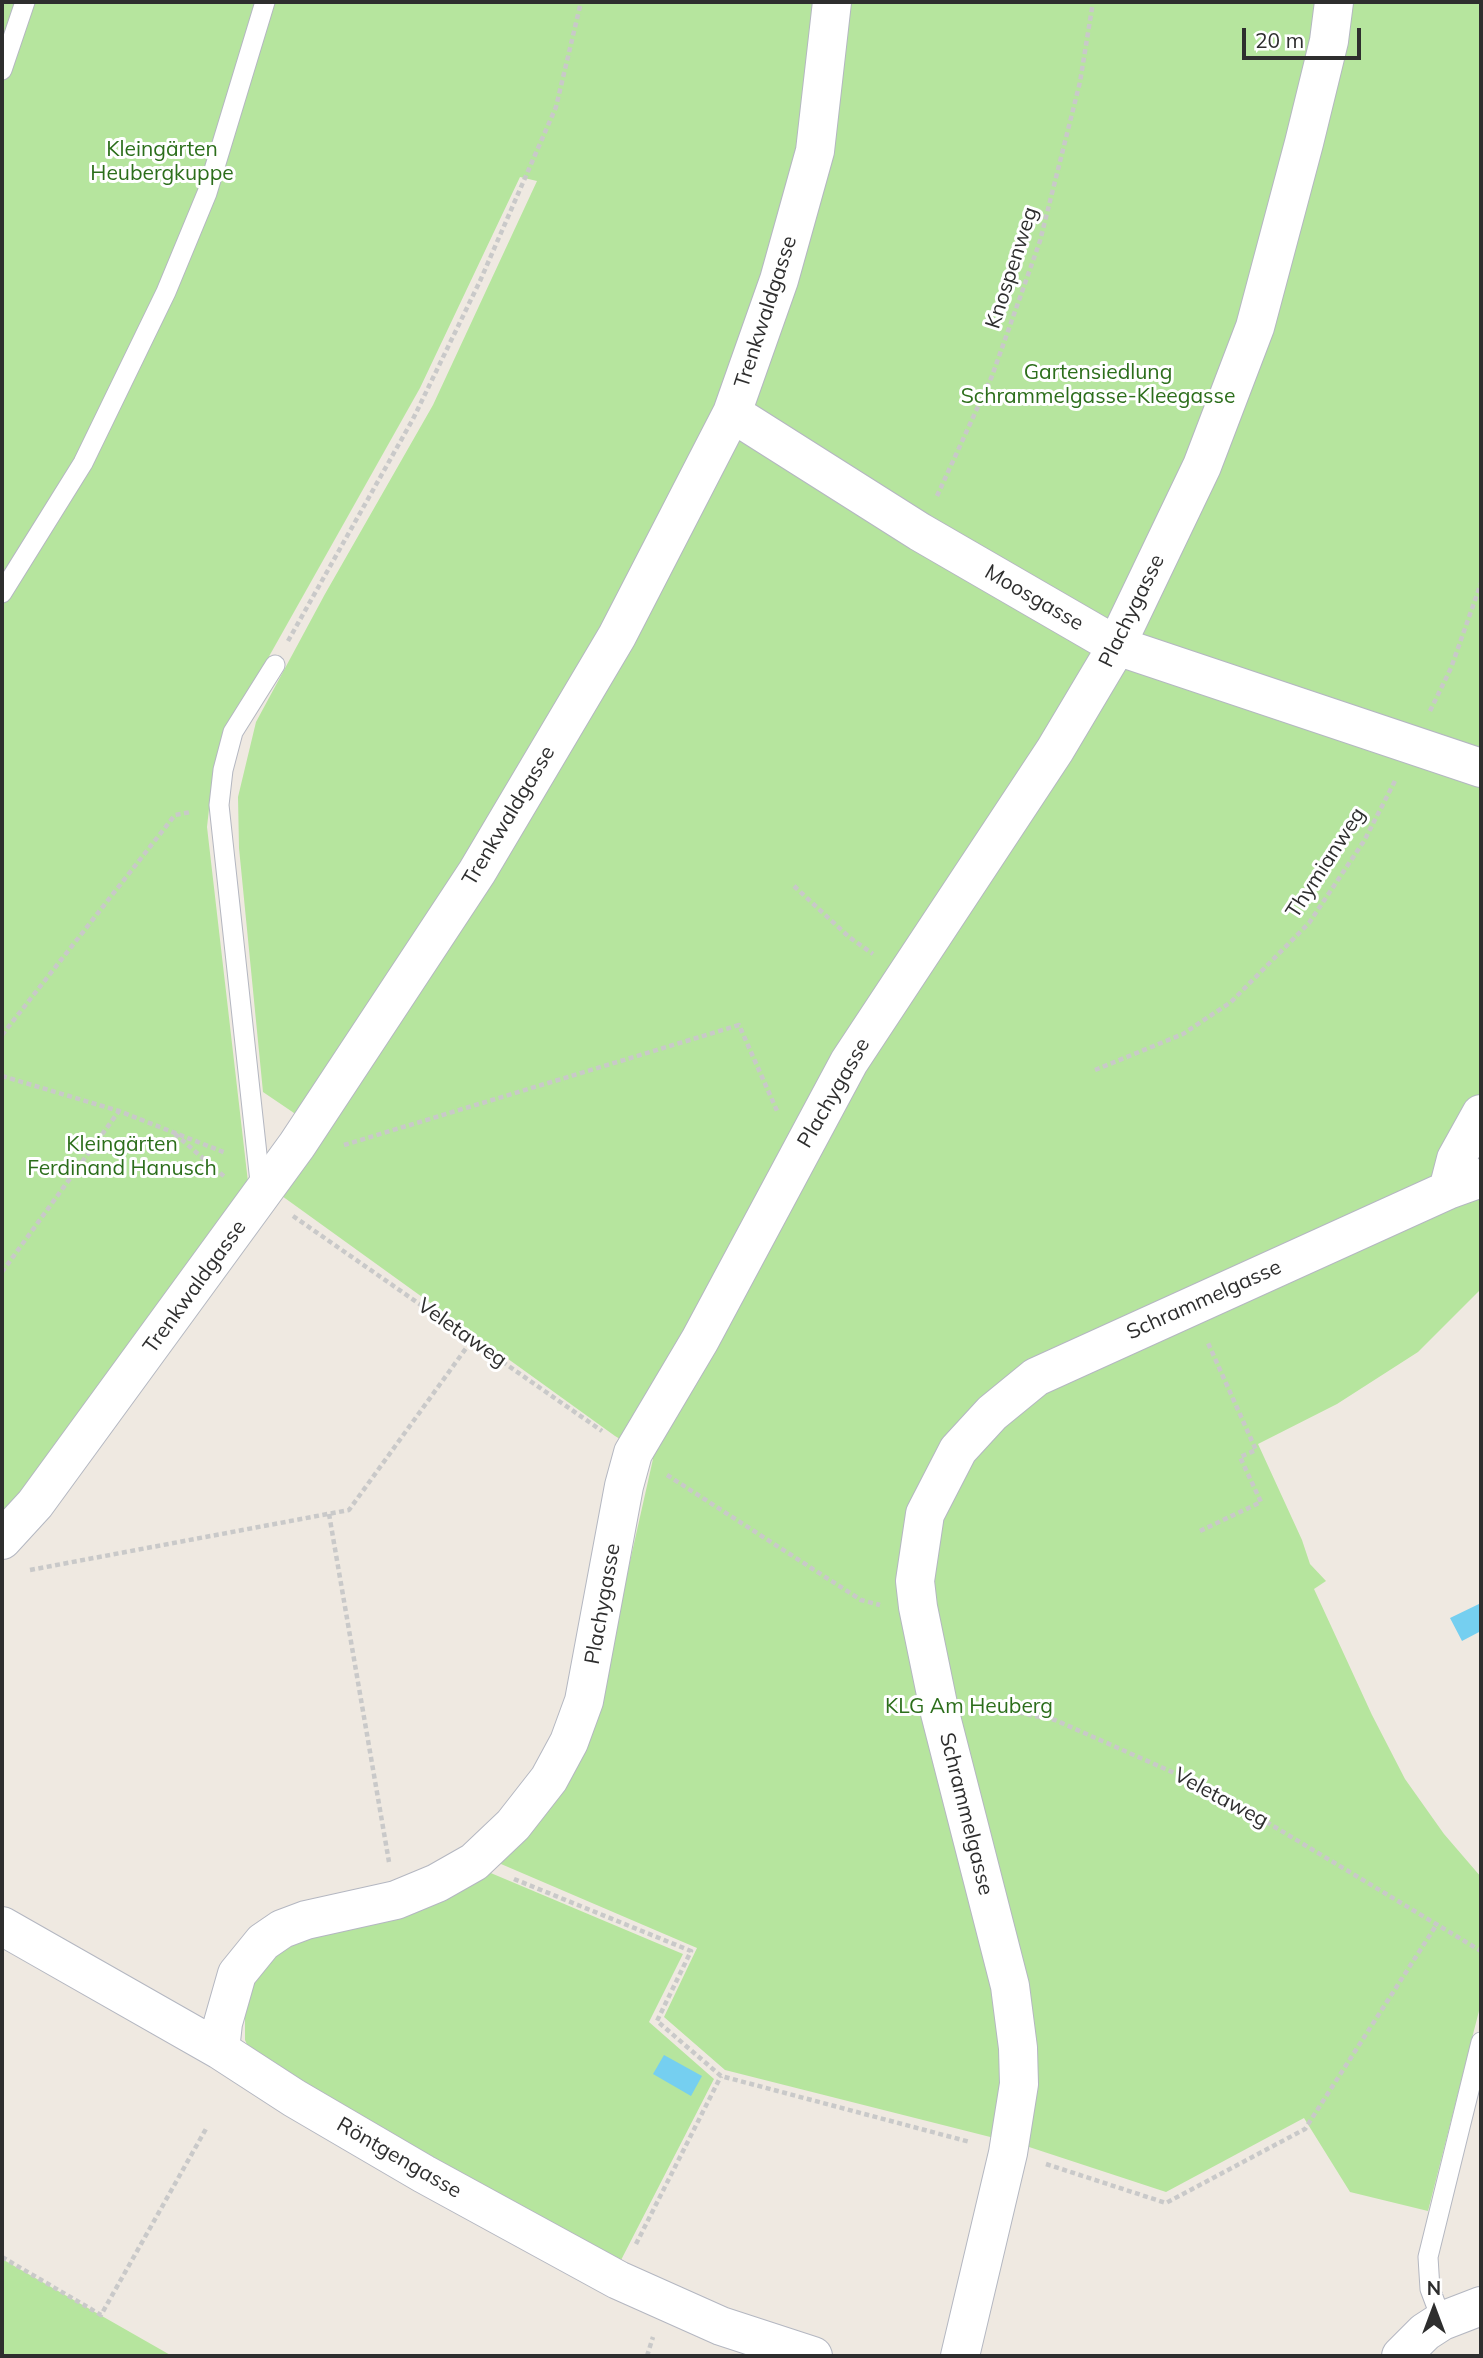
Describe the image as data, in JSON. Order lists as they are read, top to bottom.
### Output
{
  "streets": {
    "street": [
      "Trenkwaldgasse",
      "Moosgasse",
      "Plachygasse",
      "Schrammelgasse",
      "Röntgengasse"
    ],
    "path": ["Knospenweg", "Thymianweg", "Veletaweg"]
  },
  "crossings": [
    ["Knospenweg", "Moosgasse"],
    ["Trenkwaldgasse", "Moosgasse"],
    ["Trenkwaldgasse", "Veletaweg"],
    ["Moosgasse", "Plachygasse"],
    ["Moosgasse", "Thymianweg"],
    ["Plachygasse", "Veletaweg"],
    ["Plachygasse", "Röntgengasse"],
    ["Schrammelgasse", "Veletaweg"]
  ],
  "parks": [
    "Kleingärten Heubergkuppe",
    "Gartensiedlung Schrammelgasse-Kleegasse",
    "Kleingärten Ferdinand Hanusch",
    "KLG Am Heuberg"
  ],
  "scale_bar": "20 m",
  "north": "top"
}
